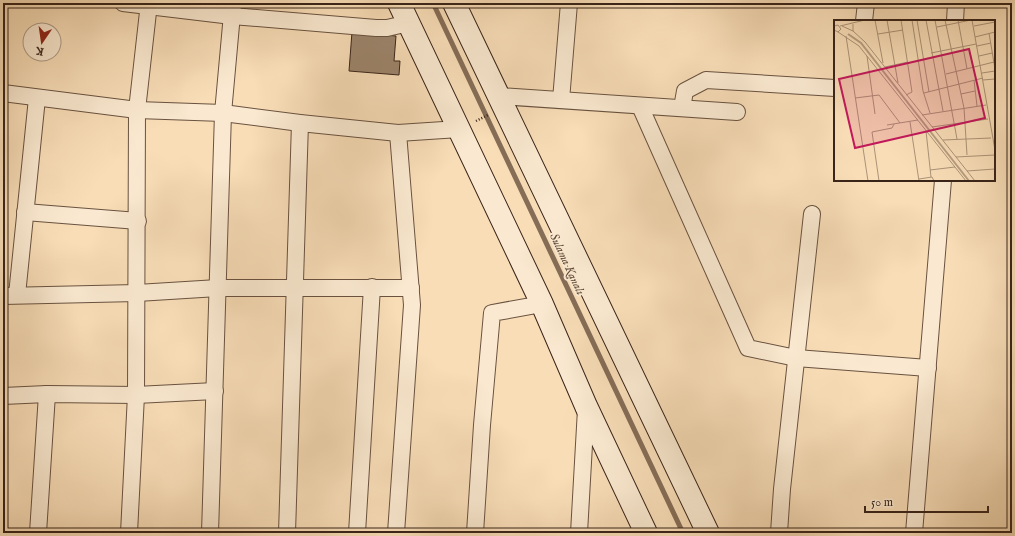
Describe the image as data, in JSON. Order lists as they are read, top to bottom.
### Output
{
  "water": ["Sulama Kanalı"],
  "scale_bar": "50 m",
  "north": "bottom"
}
